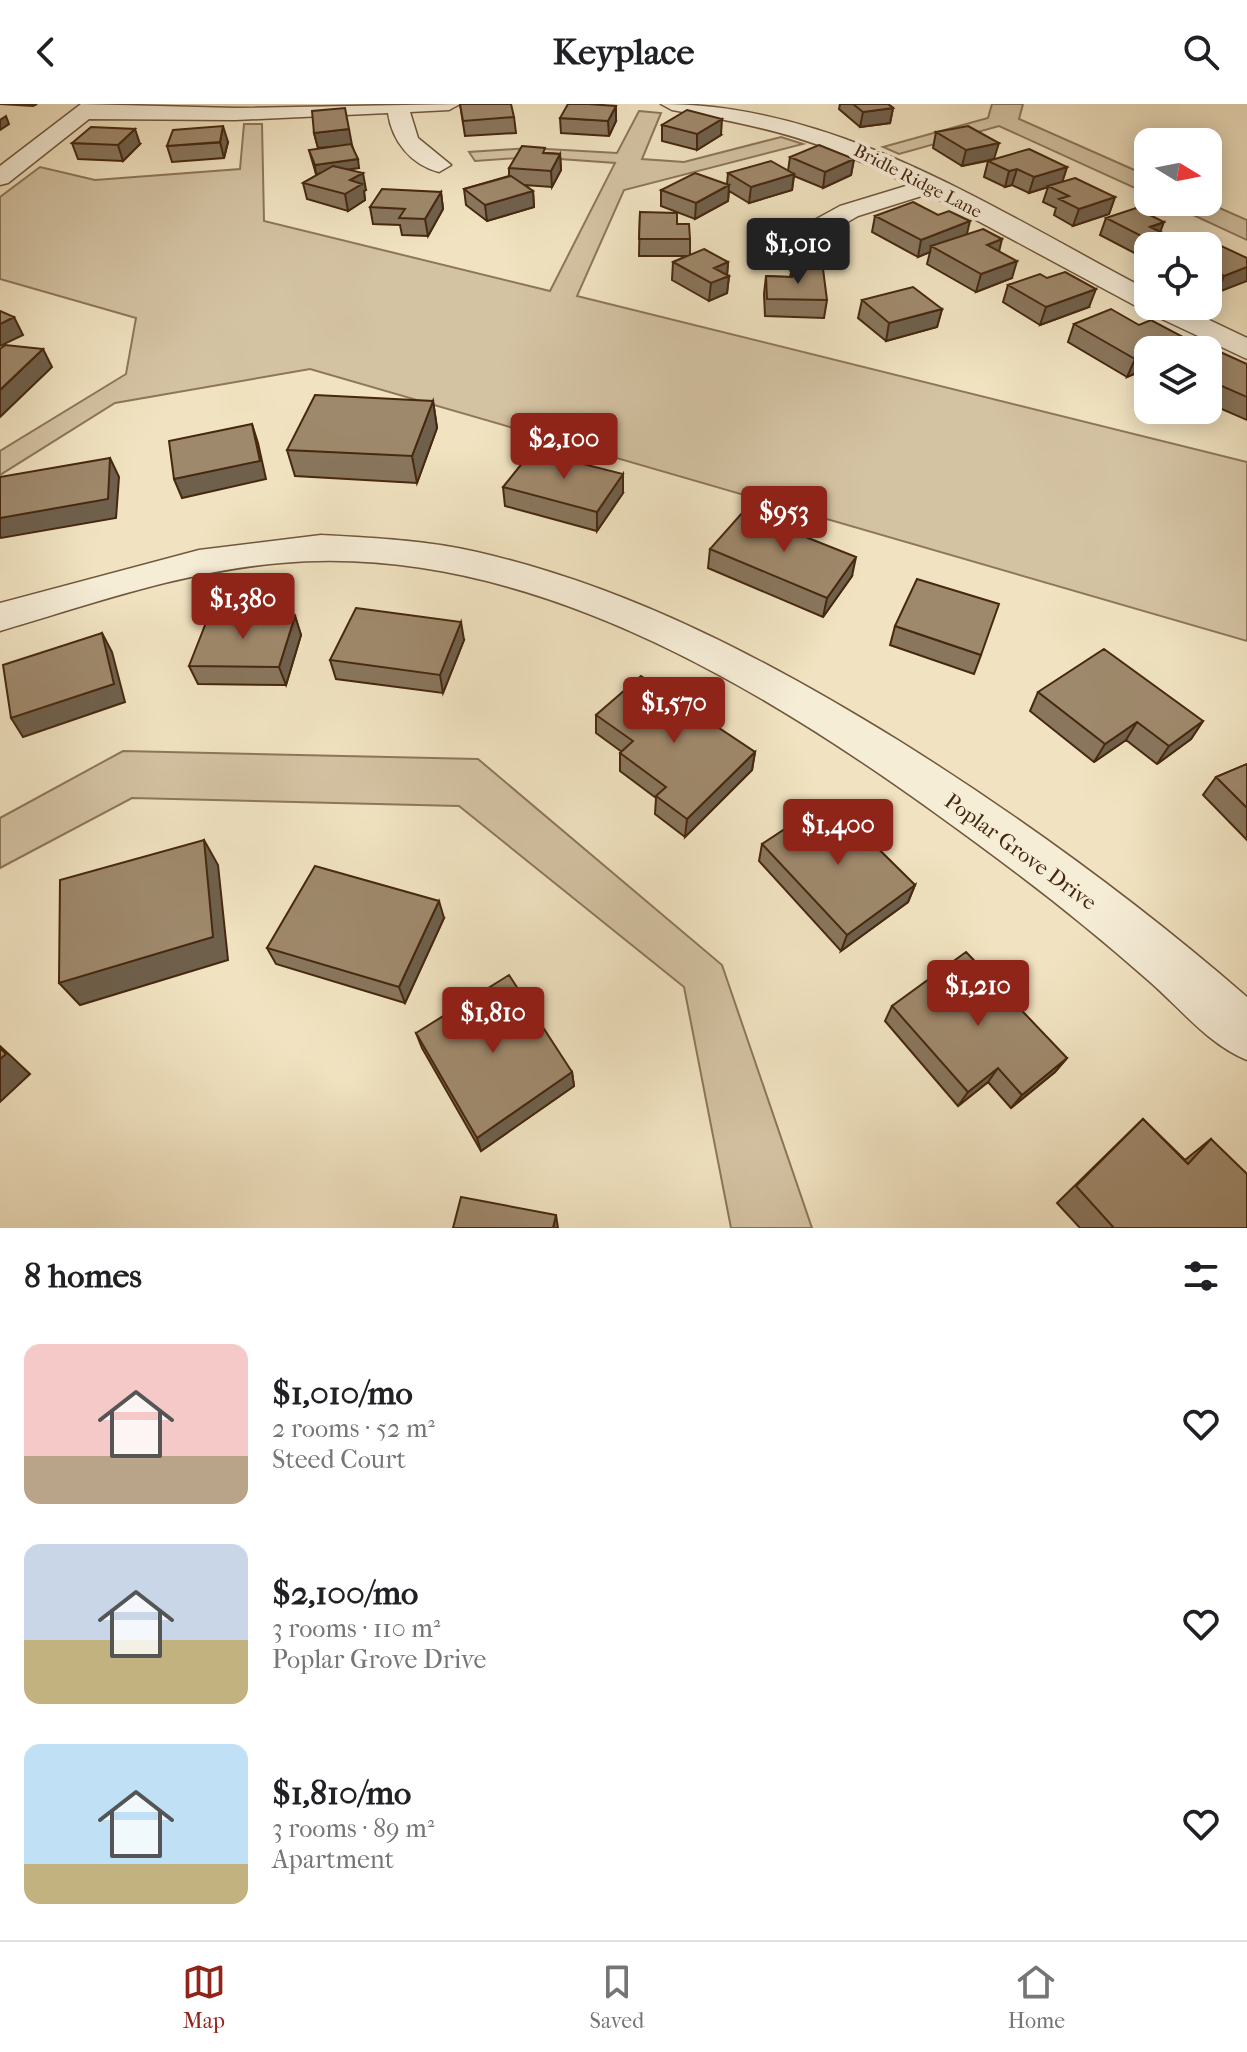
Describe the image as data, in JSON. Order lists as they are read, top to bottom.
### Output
{
  "streets": {
    "street": ["Bridle Ridge Lane", "Poplar Grove Drive"]
  },
  "north": "right",
  "page": {
    "header": "Keyplace",
    "price": [
      "$1,010",
      "$2,100",
      "$953",
      "$1,380",
      "$1,570",
      "$1,400",
      "$1,210",
      "$1,810"
    ],
    "heading": "8 homes",
    "list": [
      {
        "name": "$1,010/mo",
        "note": "2 rooms · 52 m² · Steed Court"
      },
      {
        "name": "$2,100/mo",
        "note": "3 rooms · 110 m² · Poplar Grove Drive"
      },
      {
        "name": "$1,810/mo",
        "note": "3 rooms · 89 m² · Apartment"
      }
    ],
    "tabs": ["Map", "Saved", "Home"]
  }
}
